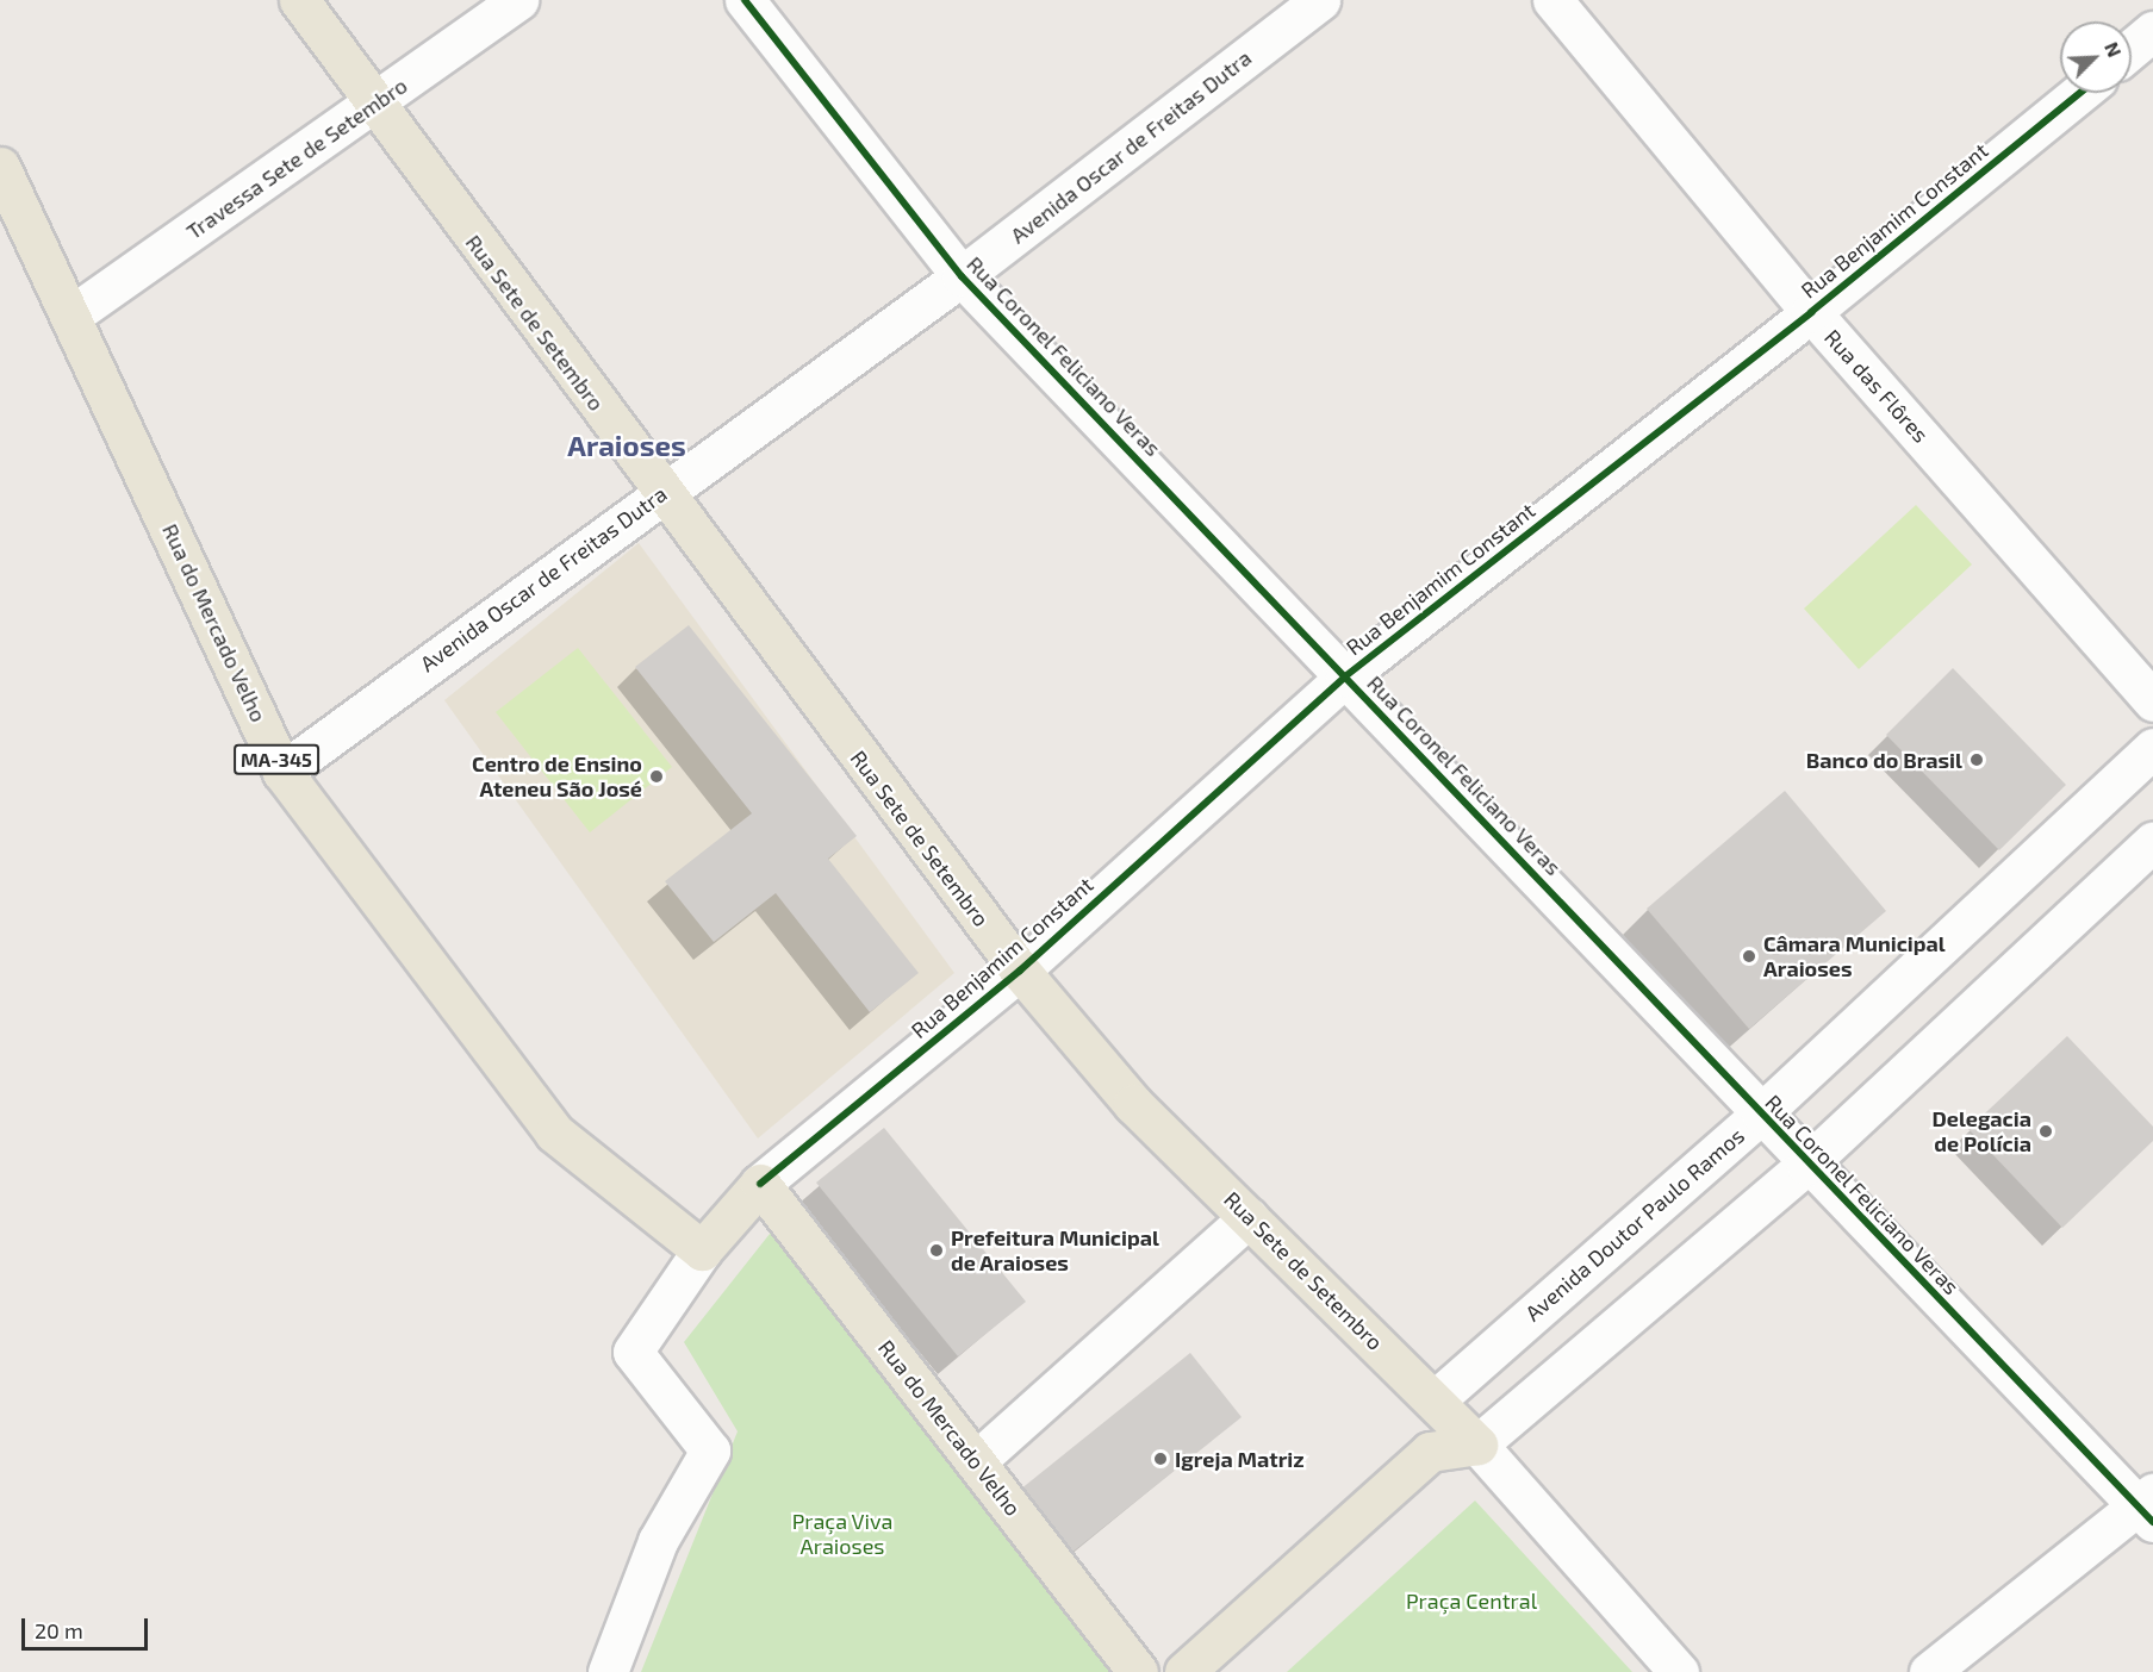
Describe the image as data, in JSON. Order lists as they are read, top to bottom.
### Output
{
  "streets": {
    "main road": [
      "Rua Benjamim Constant",
      "Rua Sete de Setembro",
      "Rua do Mercado Velho",
      "MA-345"
    ],
    "street": [
      "Avenida Oscar de Freitas Dutra",
      "Travessa Sete de Setembro",
      "Rua Coronel Feliciano Veras",
      "Rua das Flôres",
      "Avenida Doutor Paulo Ramos"
    ]
  },
  "crossings": [
    ["Avenida Oscar de Freitas Dutra", "Rua Sete de Setembro"],
    ["Avenida Oscar de Freitas Dutra", "Rua Coronel Feliciano Veras"],
    ["Avenida Oscar de Freitas Dutra", "Rua do Mercado Velho"],
    ["Travessa Sete de Setembro", "Rua Sete de Setembro"],
    ["Travessa Sete de Setembro", "Rua do Mercado Velho"],
    ["Rua Benjamim Constant", "Rua Sete de Setembro"],
    ["Rua Benjamim Constant", "Rua Coronel Feliciano Veras"],
    ["Rua Benjamim Constant", "Rua das Flôres"],
    ["Rua Benjamim Constant", "Rua do Mercado Velho"],
    ["Rua Sete de Setembro", "Avenida Doutor Paulo Ramos"],
    ["Rua Coronel Feliciano Veras", "Avenida Doutor Paulo Ramos"]
  ],
  "districts": ["Araioses"],
  "parks": ["Praça Viva Araioses", "Praça Central"],
  "places": [
    "Banco do Brasil",
    "Centro de Ensino Ateneu São José",
    "Câmara Municipal Araioses",
    "Delegacia de Polícia",
    "Prefeitura Municipal de Araioses",
    "Igreja Matriz"
  ],
  "scale_bar": "20 m",
  "north": "top right"
}
